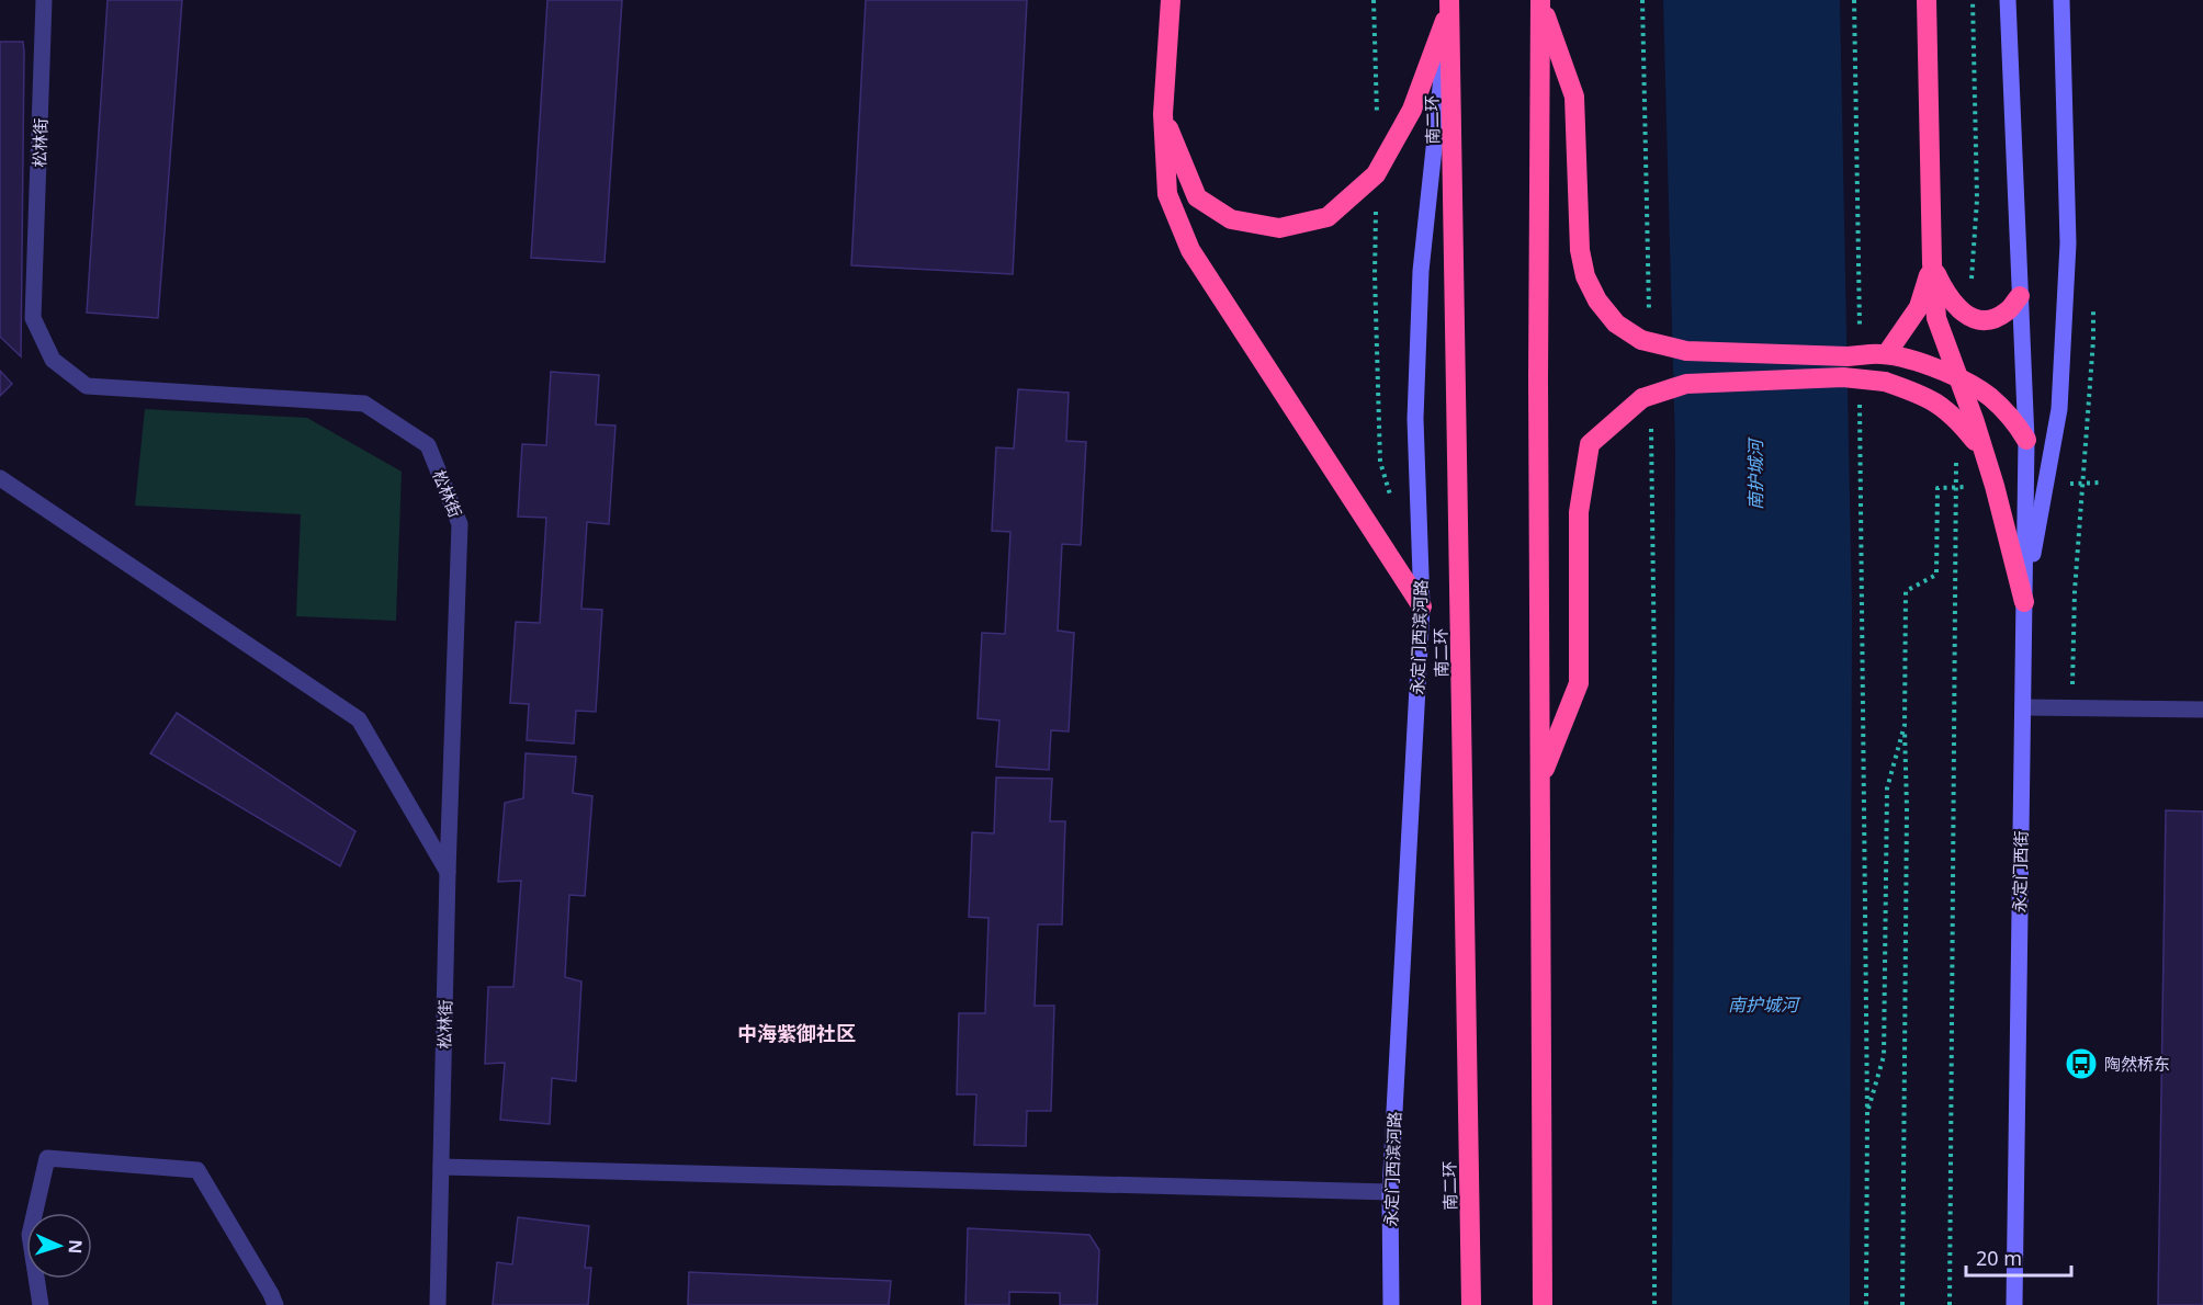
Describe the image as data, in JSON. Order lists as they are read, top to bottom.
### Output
{
  "streets": {
    "highway": ["南二环"],
    "street": ["松林街", "永定门西滨河路", "永定门西街"]
  },
  "crossings": [
    ["南二环", "永定门西滨河路"]
  ],
  "districts": ["中海紫御社区"],
  "water": ["南护城河"],
  "places": {
    "bus stop": ["陶然桥东"]
  },
  "scale_bar": "20 m",
  "north": "right"
}
